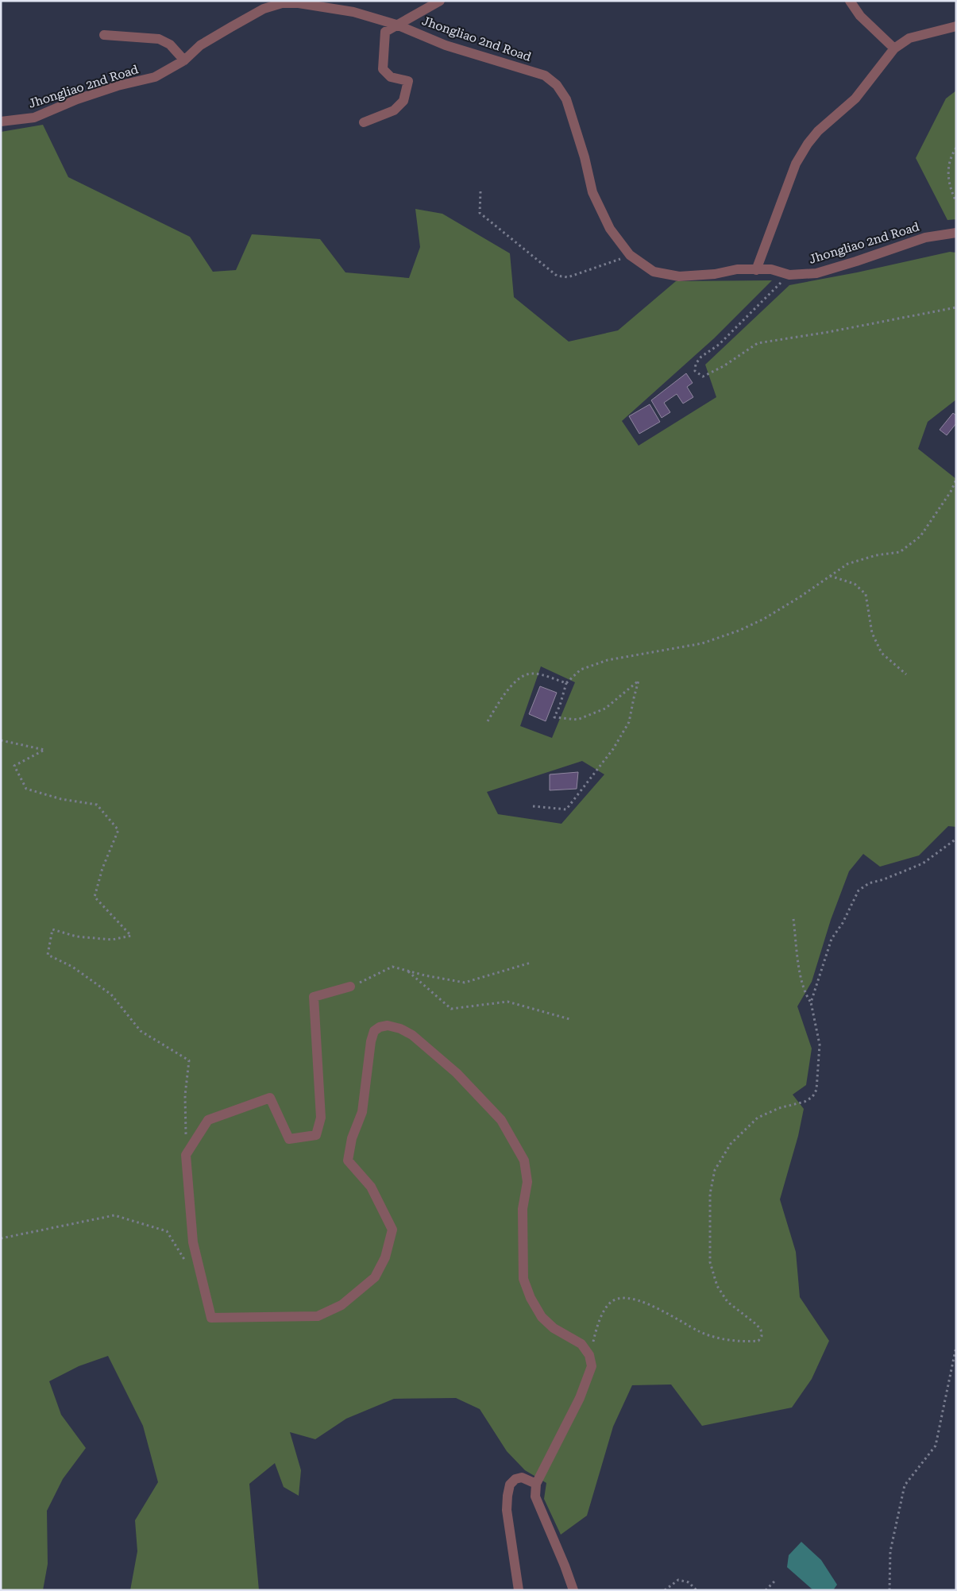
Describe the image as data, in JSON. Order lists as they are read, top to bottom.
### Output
{
  "streets": {
    "street": ["Jhongliao 2nd Road"]
  }
}
